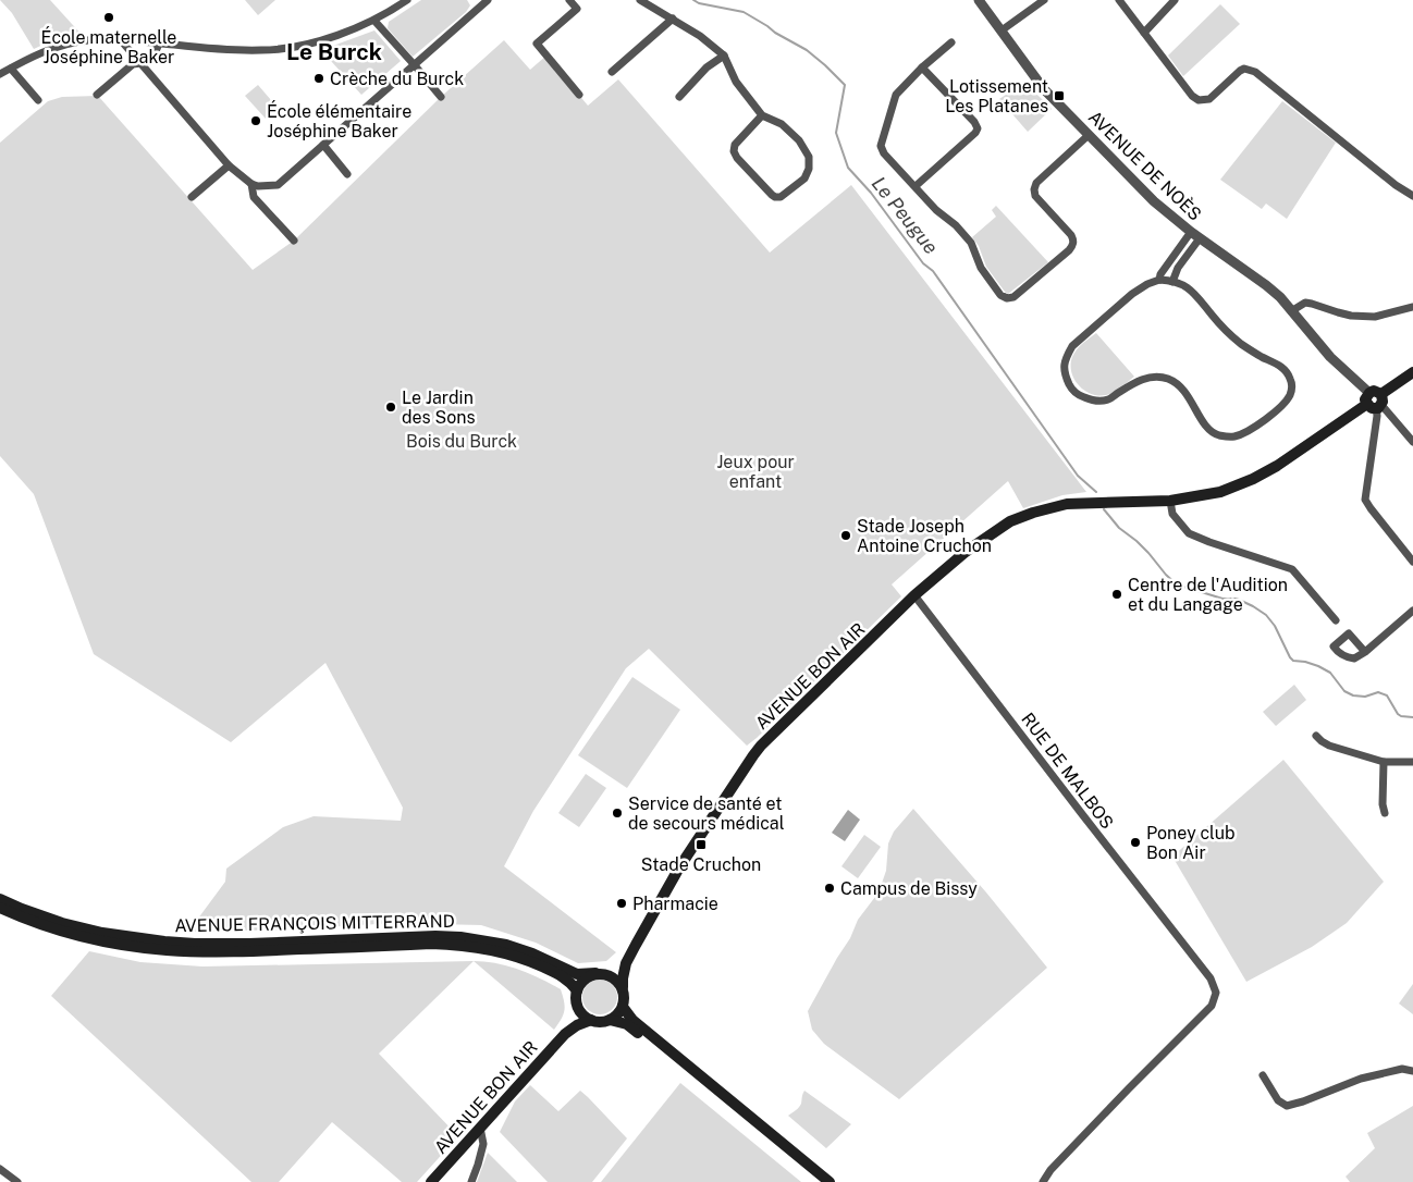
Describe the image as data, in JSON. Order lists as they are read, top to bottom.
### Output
{
  "streets": {
    "main road": ["AVENUE BON AIR", "AVENUE FRANÇOIS MITTERRAND"],
    "street": ["AVENUE DE NOÈS", "RUE DE MALBOS"]
  },
  "crossings": [
    ["AVENUE DE NOÈS", "AVENUE BON AIR"],
    ["AVENUE BON AIR", "RUE DE MALBOS"],
    ["AVENUE BON AIR", "AVENUE FRANÇOIS MITTERRAND"]
  ],
  "districts": ["Le Burck"],
  "water": ["Le Peugue"],
  "parks": ["Bois du Burck", "Jeux pour enfant"],
  "places": {
    "other": [
      "École maternelle Joséphine Baker",
      "Crèche du Burck",
      "École élémentaire Joséphine Baker",
      "Le Jardin des Sons",
      "Stade Joseph Antoine Cruchon",
      "Centre de l'Audition et du Langage",
      "Service de santé et de secours médical",
      "Poney club Bon Air",
      "Campus de Bissy",
      "Pharmacie"
    ],
    "transit": ["Lotissement Les Platanes", "Stade Cruchon"]
  }
}
